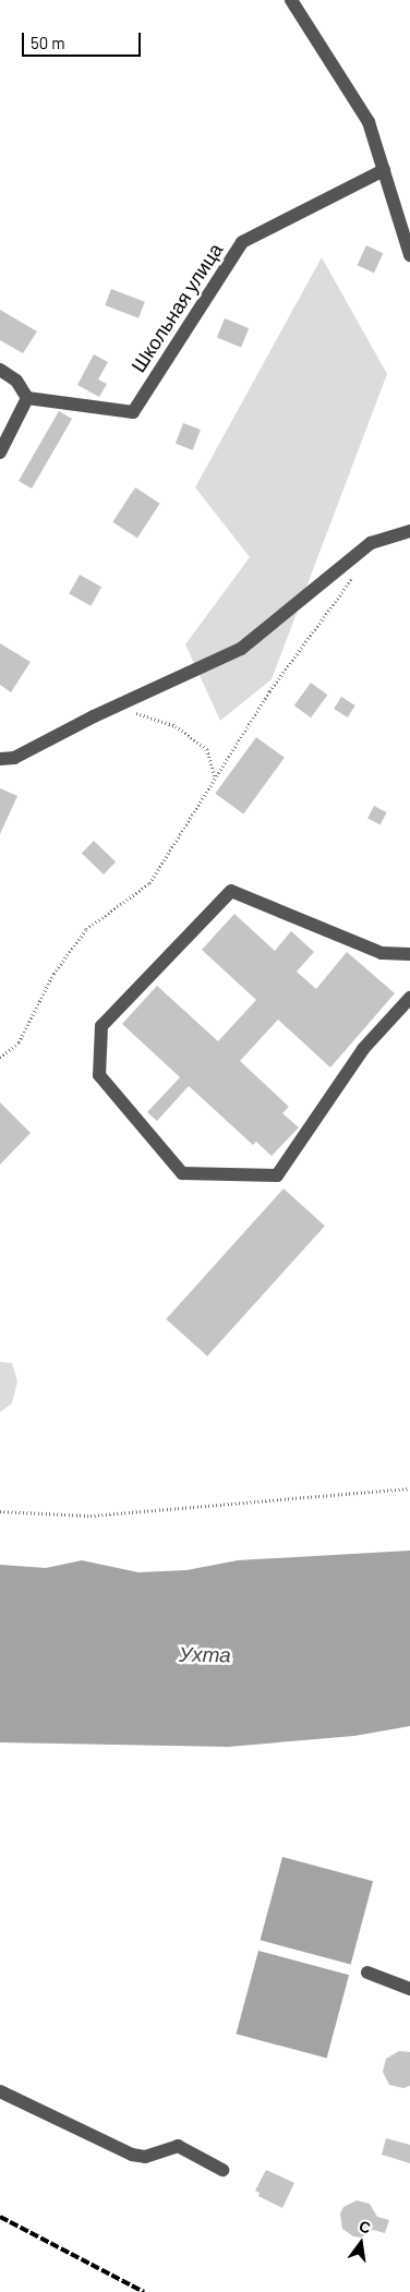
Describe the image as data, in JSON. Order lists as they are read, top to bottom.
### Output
{
  "streets": {
    "street": ["Школьная улица"]
  },
  "water": ["Ухта"],
  "scale_bar": "50 m",
  "north": "top"
}
